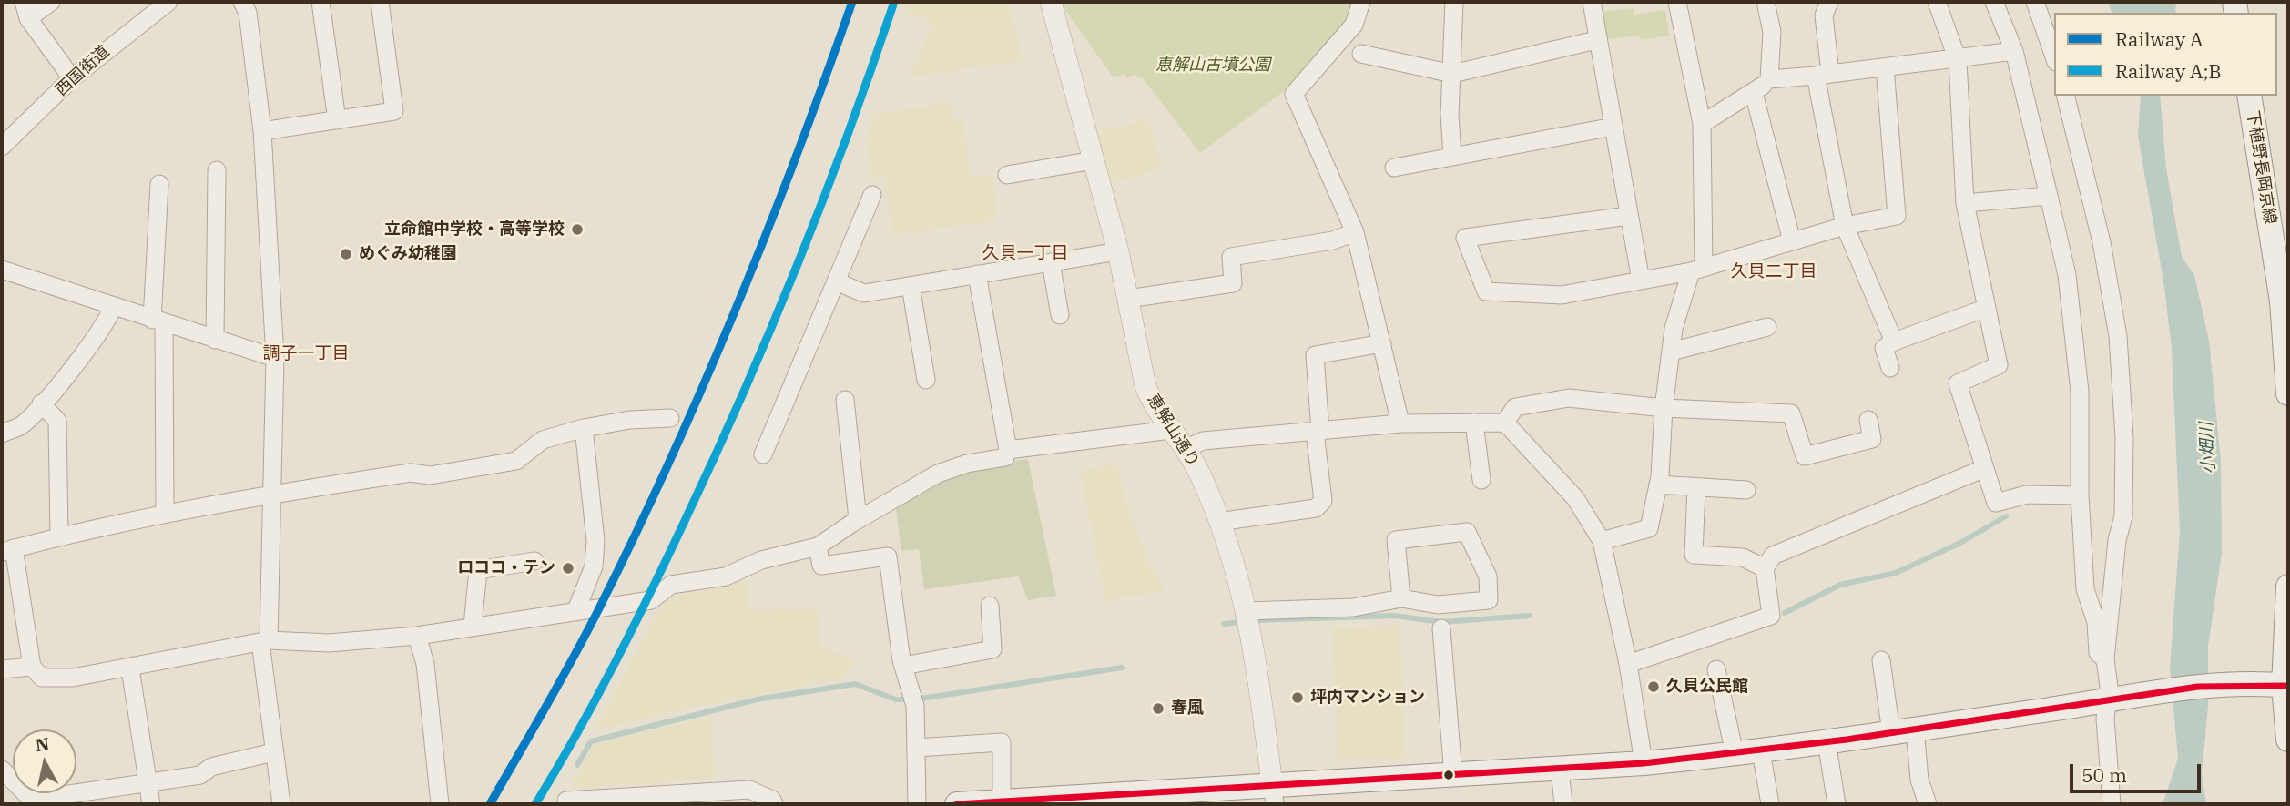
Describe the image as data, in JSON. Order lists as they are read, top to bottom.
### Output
{
  "streets": {
    "main road": ["下植野長岡京線"],
    "street": ["西国街道", "恵解山通り"]
  },
  "districts": ["久貝一丁目", "久貝二丁目", "調子一丁目"],
  "water": ["小畑川"],
  "parks": ["恵解山古墳公園"],
  "places": [
    "立命館中学校・高等学校",
    "めぐみ幼稚園",
    "ロココ・テン",
    "久貝公民館",
    "坪内マンション",
    "春風"
  ],
  "lines": ["rail line A", "rail line A;B"],
  "legend": ["Railway A", "Railway A;B"],
  "scale_bar": "50 m",
  "north": "top"
}
